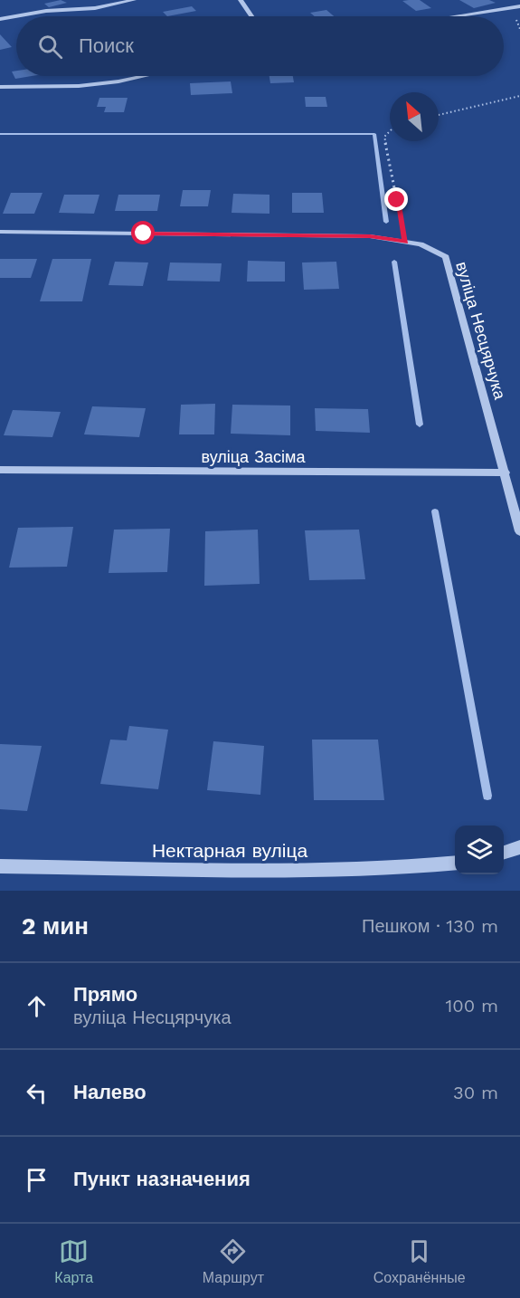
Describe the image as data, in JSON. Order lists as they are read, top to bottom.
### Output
{
  "streets": {
    "street": ["вуліца Несцярчука", "вуліца Засіма", "Нектарная вуліца"]
  },
  "crossings": [
    ["вуліца Несцярчука", "вуліца Засіма"]
  ],
  "north": "top left",
  "page": {
    "search": "Поиск",
    "heading": ["2 мин", "Пешком · 130 m"],
    "list": [
      ["Прямо", "вуліца Несцярчука", "100 m"],
      ["Налево", "30 m"],
      "Пункт назначения"
    ],
    "nav": ["Карта", "Маршрут", "Сохранённые"]
  }
}
